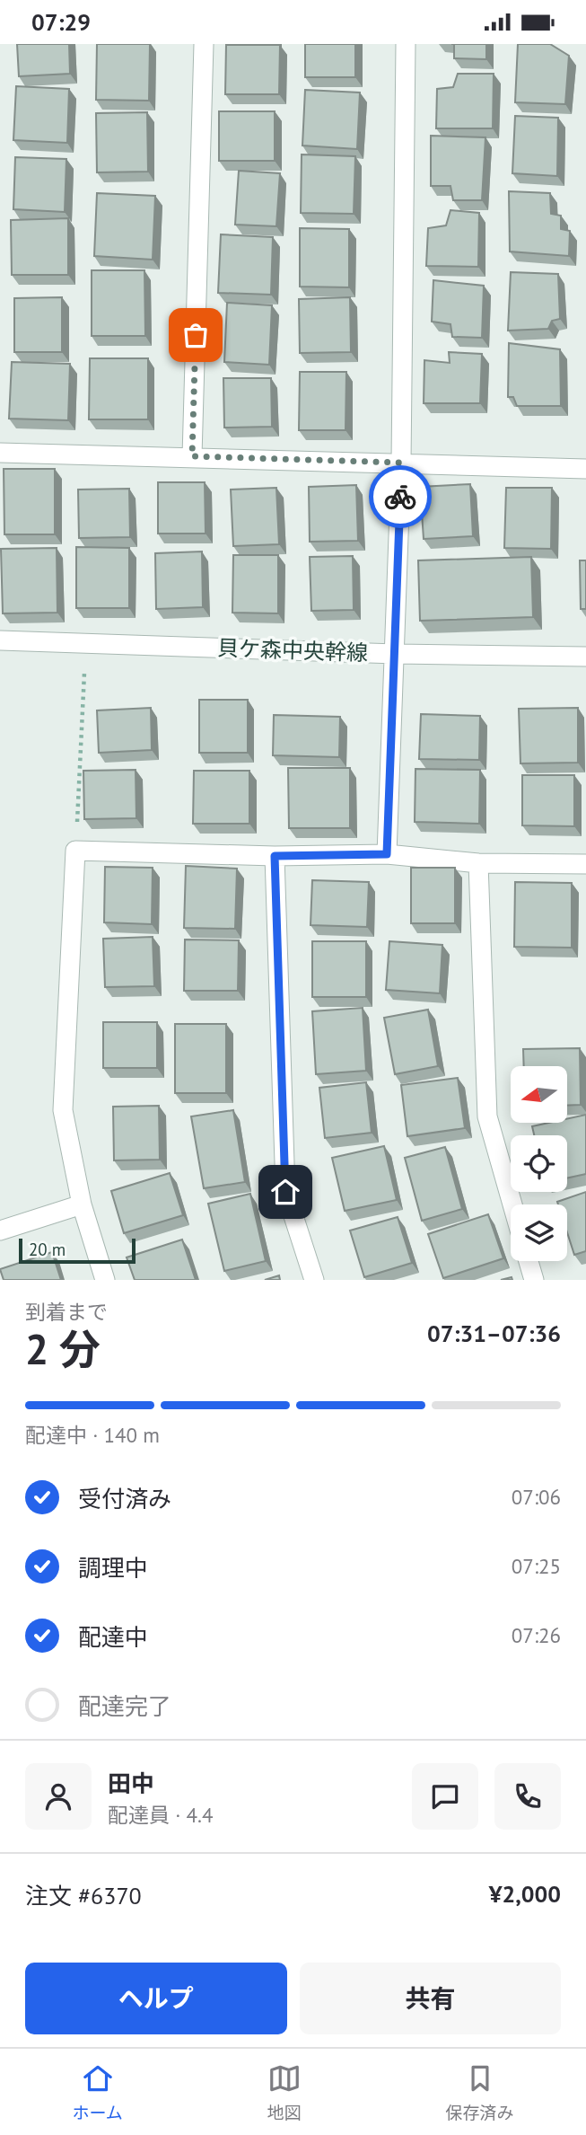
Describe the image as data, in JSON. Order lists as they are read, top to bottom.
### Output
{
  "streets": {
    "street": ["貝ケ森中央幹線"]
  },
  "scale_bar": "20 m",
  "north": "left",
  "page": {
    "status": "07:29",
    "scale": "20 m",
    "heading": ["2 分", "到着まで", "07:31–07:36"],
    "panel": [
      "田中",
      "配達員 · 4.4",
      "注文 #6370",
      "¥2,000"
    ],
    "bar": "配達中 · 140 m",
    "list": [
      ["受付済み", "07:06"],
      ["調理中", "07:25"],
      ["配達中", "07:26"],
      "配達完了"
    ],
    "buttons": ["ヘルプ", "共有"],
    "tabs": ["ホーム", "地図", "保存済み"]
  }
}
